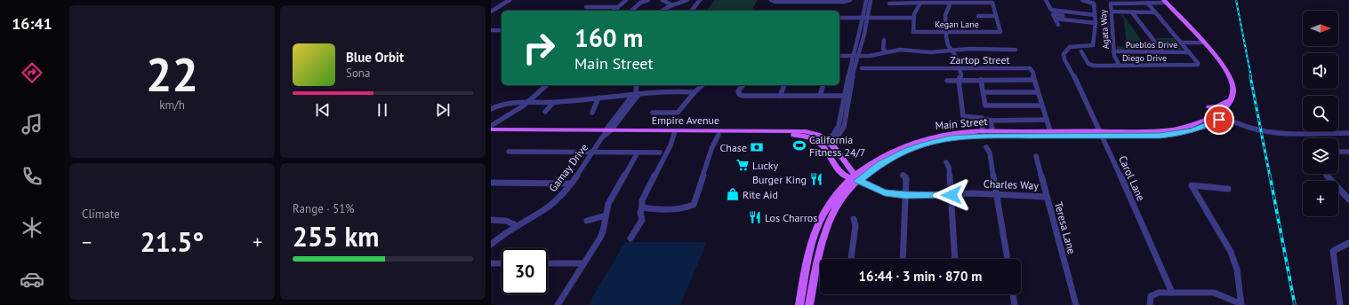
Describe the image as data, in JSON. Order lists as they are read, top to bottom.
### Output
{
  "streets": {
    "main road": ["Empire Avenue", "Main Street"],
    "street": [
      "Kegan Lane",
      "Agata Way",
      "Pueblos Drive",
      "Diego Drive",
      "Zartop Street",
      "Gamay Drive",
      "Carol Lane",
      "Charles Way",
      "Teresa Lane"
    ]
  },
  "crossings": [
    ["Agata Way", "Pueblos Drive"],
    ["Agata Way", "Diego Drive"],
    ["Pueblos Drive", "Diego Drive"],
    ["Zartop Street", "Main Street"],
    ["Empire Avenue", "Main Street"],
    ["Empire Avenue", "Gamay Drive"],
    ["Empire Avenue", "Charles Way"],
    ["Main Street", "Carol Lane"],
    ["Main Street", "Charles Way"],
    ["Charles Way", "Teresa Lane"]
  ],
  "places": {
    "sports": ["California Fitness 24/7"],
    "bank": ["Chase"],
    "supermarket": ["Lucky"],
    "restaurant": ["Burger King", "Los Charros"],
    "shop": ["Rite Aid"]
  },
  "north": "right",
  "page": {
    "tabs": "16:41",
    "tile": [
      ["22", "km/h"],
      "Climate",
      ["Range · 51%", "255 km"]
    ],
    "map_buttons": "+",
    "turn": ["160 m", "Main Street"],
    "song": ["Blue Orbit", "Sona"],
    "heat": ["−", "21.5°", "+"],
    "limit": "30",
    "trip": "16:44 · 3 min · 870 m"
  }
}
